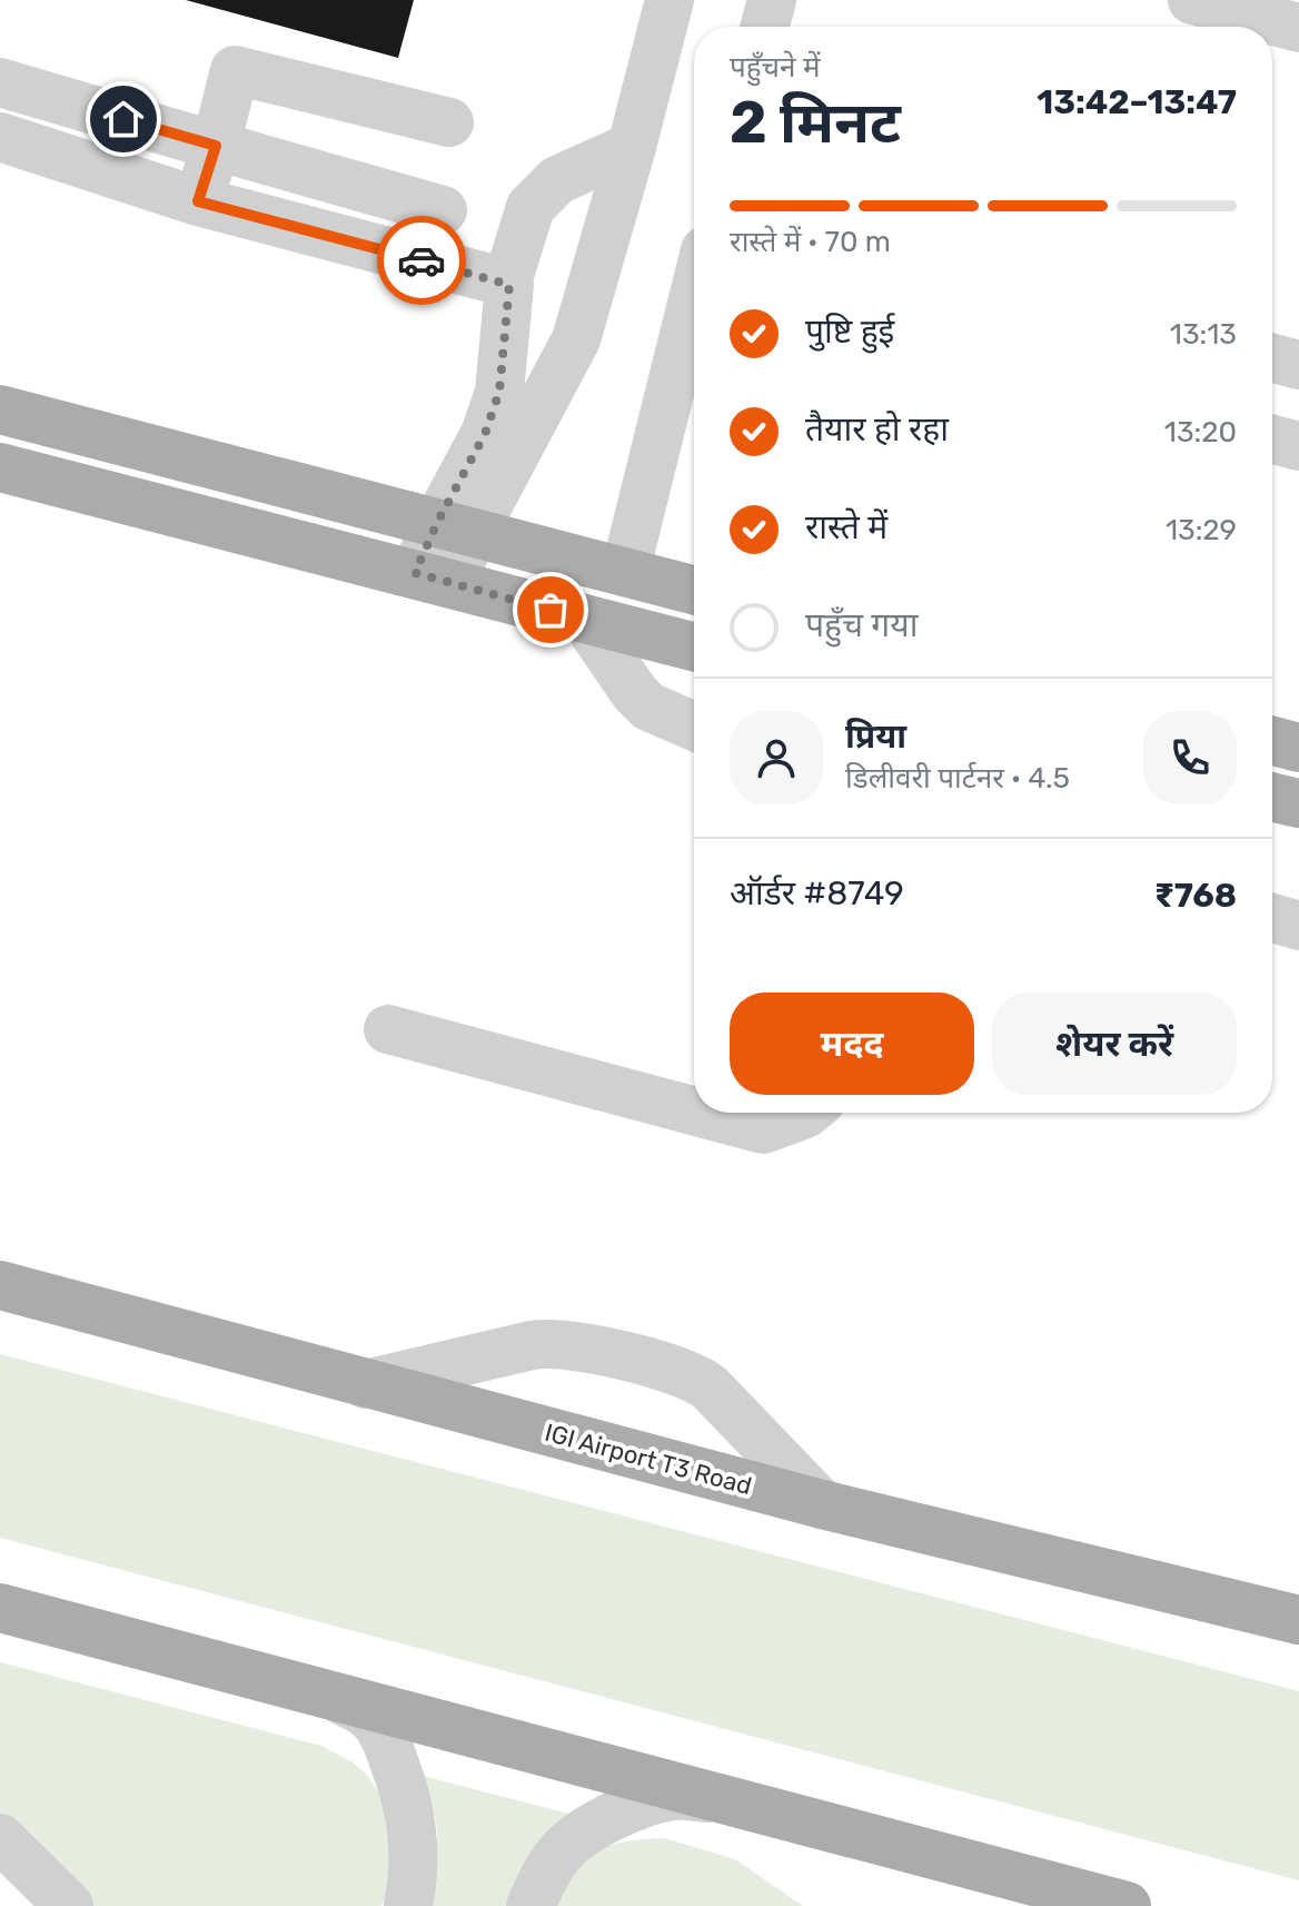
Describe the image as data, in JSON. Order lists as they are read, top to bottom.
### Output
{
  "streets": {
    "main road": ["IGI Airport T3 Road"]
  },
  "page": {
    "heading": ["2 मिनट", "पहुँचने में", "13:42–13:47"],
    "panel": [
      "प्रिया",
      "डिलीवरी पार्टनर · 4.5",
      "ऑर्डर #8749",
      "₹768"
    ],
    "bar": "रास्ते में · 70 m",
    "list": [
      ["पुष्टि हुई", "13:13"],
      ["तैयार हो रहा", "13:20"],
      ["रास्ते में", "13:29"],
      "पहुँच गया"
    ],
    "buttons": ["मदद", "शेयर करें"]
  }
}
